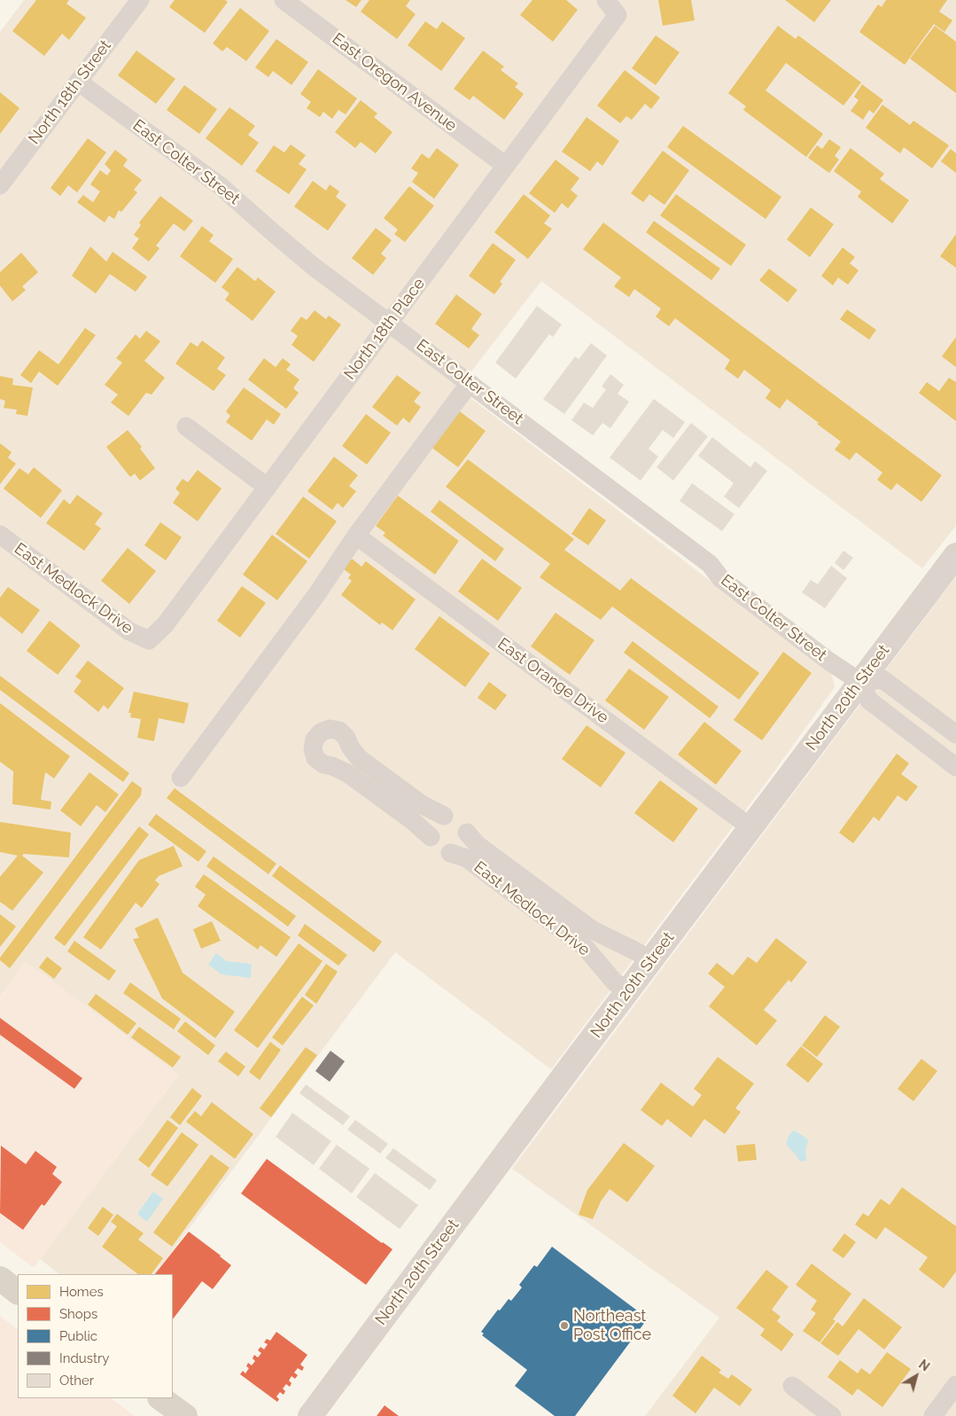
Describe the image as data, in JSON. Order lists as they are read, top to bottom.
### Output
{
  "streets": {
    "street": [
      "East Oregon Avenue",
      "North 18th Street",
      "East Colter Street",
      "North 18th Place",
      "East Medlock Drive",
      "East Orange Drive",
      "North 20th Street"
    ]
  },
  "crossings": [
    ["East Oregon Avenue", "North 18th Place"],
    ["North 18th Street", "East Colter Street"],
    ["East Colter Street", "North 18th Place"],
    ["East Colter Street", "North 20th Street"],
    ["North 18th Place", "East Medlock Drive"],
    ["East Medlock Drive", "North 20th Street"],
    ["East Orange Drive", "North 20th Street"]
  ],
  "places": ["Northeast Post Office"],
  "legend": [
    "Homes",
    "Shops",
    "Public",
    "Industry",
    "Other"
  ],
  "north": "top right"
}
